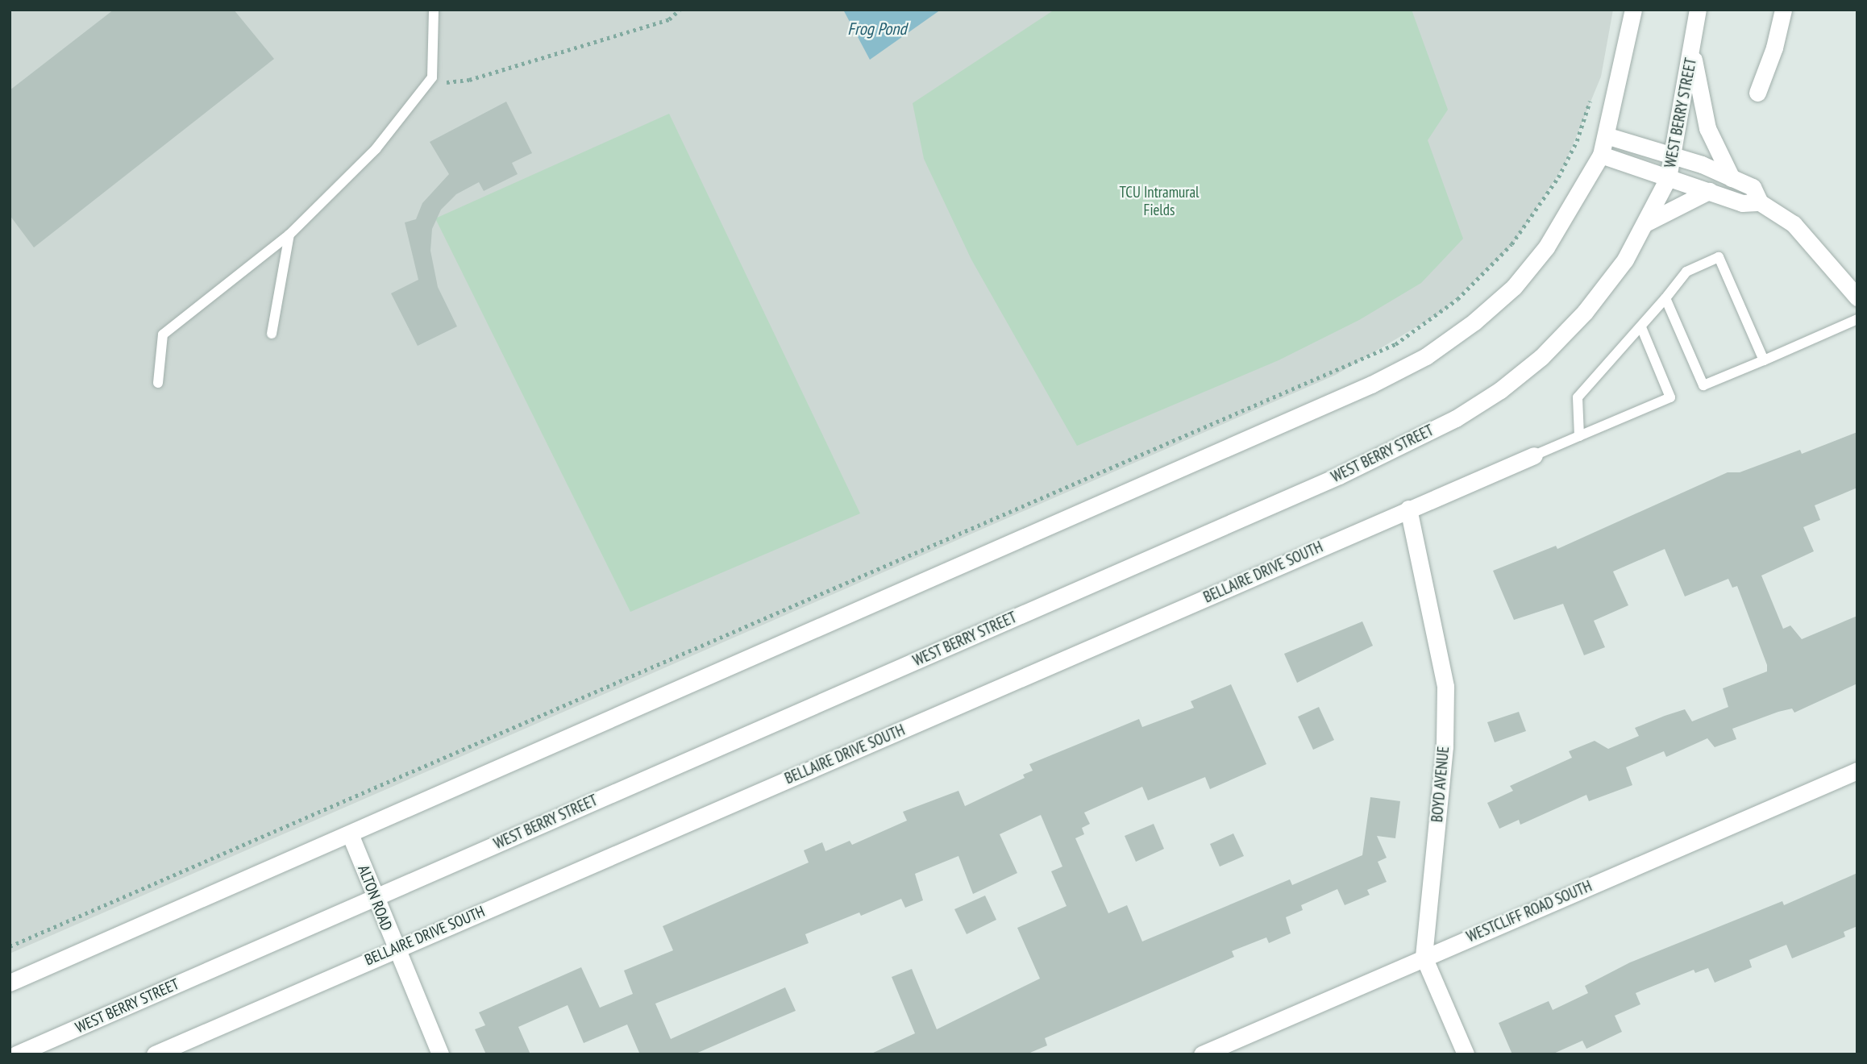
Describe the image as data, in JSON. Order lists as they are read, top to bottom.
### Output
{
  "streets": {
    "main road": [
      "WEST BERRY STREET",
      "BELLAIRE DRIVE SOUTH",
      "BOYD AVENUE",
      "ALTON ROAD",
      "WESTCLIFF ROAD SOUTH"
    ]
  },
  "crossings": [
    ["WEST BERRY STREET", "ALTON ROAD"],
    ["BELLAIRE DRIVE SOUTH", "BOYD AVENUE"],
    ["BELLAIRE DRIVE SOUTH", "ALTON ROAD"],
    ["BOYD AVENUE", "WESTCLIFF ROAD SOUTH"]
  ],
  "water": ["Frog Pond"],
  "parks": ["TCU Intramural Fields"]
}
